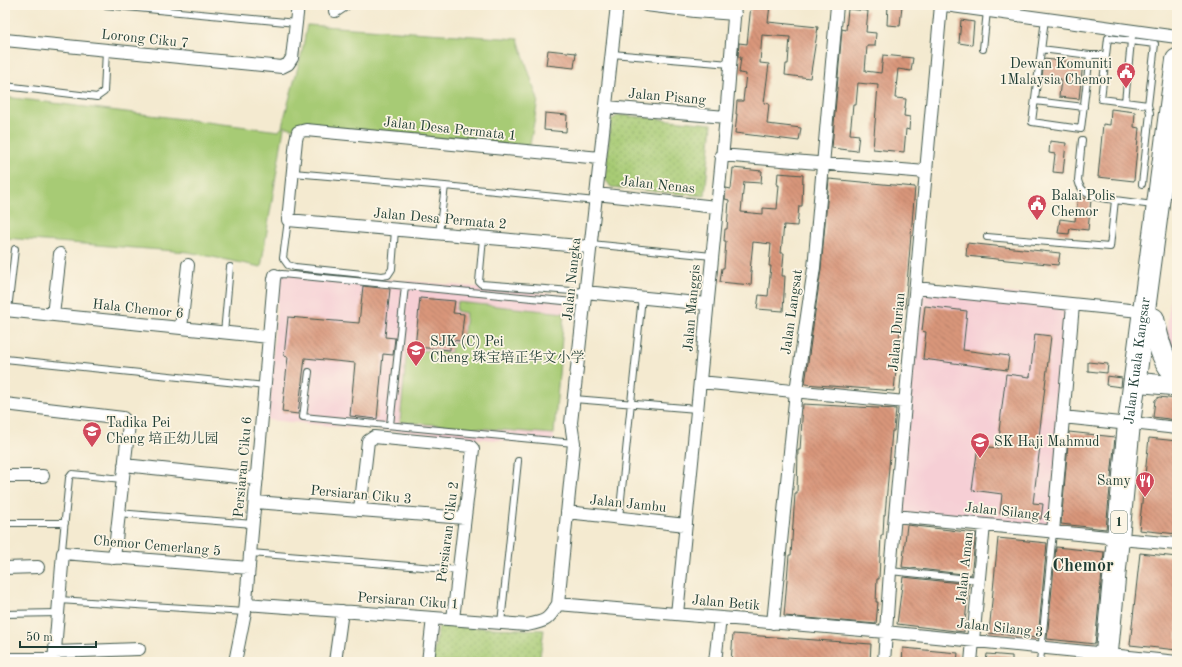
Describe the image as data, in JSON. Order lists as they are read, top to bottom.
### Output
{
  "streets": {
    "highway": ["Jalan Kuala Kangsar", "1"],
    "street": [
      "Lorong Ciku 7",
      "Jalan Pisang",
      "Jalan Desa Permata 1",
      "Jalan Nenas",
      "Jalan Desa Permata 2",
      "Jalan Nangka",
      "Jalan Manggis",
      "Hala Chemor 6",
      "Jalan Langsat",
      "Jalan Durian",
      "Persiaran Ciku 6",
      "Persiaran Ciku 3",
      "Jalan Jambu",
      "Jalan Silang 4",
      "Persiaran Ciku 2",
      "Chemor Cemerlang 5",
      "Jalan Aman",
      "Persiaran Ciku 1",
      "Jalan Betik",
      "Jalan Silang 3"
    ]
  },
  "crossings": [
    ["Jalan Pisang", "Jalan Nangka"],
    ["Jalan Pisang", "Jalan Manggis"],
    ["Jalan Desa Permata 1", "Jalan Nangka"],
    ["Jalan Nenas", "Jalan Nangka"],
    ["Jalan Nenas", "Jalan Manggis"],
    ["Jalan Desa Permata 2", "Jalan Nangka"],
    ["Jalan Nangka", "Jalan Jambu"],
    ["Jalan Nangka", "Persiaran Ciku 1"],
    ["Jalan Nangka", "Jalan Betik"],
    ["Jalan Manggis", "Jalan Jambu"],
    ["Jalan Manggis", "Jalan Betik"],
    ["Hala Chemor 6", "Persiaran Ciku 6"],
    ["Jalan Langsat", "Jalan Betik"],
    ["Jalan Durian", "Jalan Silang 4"],
    ["Jalan Durian", "Jalan Betik"],
    ["Jalan Durian", "Jalan Silang 3"],
    ["Jalan Kuala Kangsar", "Jalan Silang 4"],
    ["Jalan Kuala Kangsar", "Jalan Silang 3"],
    ["Persiaran Ciku 6", "Persiaran Ciku 3"],
    ["Persiaran Ciku 6", "Chemor Cemerlang 5"],
    ["Persiaran Ciku 6", "Persiaran Ciku 1"],
    ["Persiaran Ciku 3", "Persiaran Ciku 2"],
    ["Jalan Silang 4", "Jalan Aman"],
    ["Persiaran Ciku 2", "Persiaran Ciku 1"],
    ["Jalan Aman", "Jalan Silang 3"],
    ["Persiaran Ciku 1", "Jalan Betik"],
    ["Jalan Betik", "Jalan Silang 3"]
  ],
  "districts": ["Chemor"],
  "places": {
    "public building": ["Dewan Komuniti 1Malaysia Chemor", "Balai Polis Chemor"],
    "school or university": ["SJK (C) Pei Cheng 珠宝培正华文小学", "Tadika Pei Cheng 培正幼儿园", "SK Haji Mahmud"],
    "restaurant": ["Samy"]
  },
  "scale_bar": "50 m"
}
